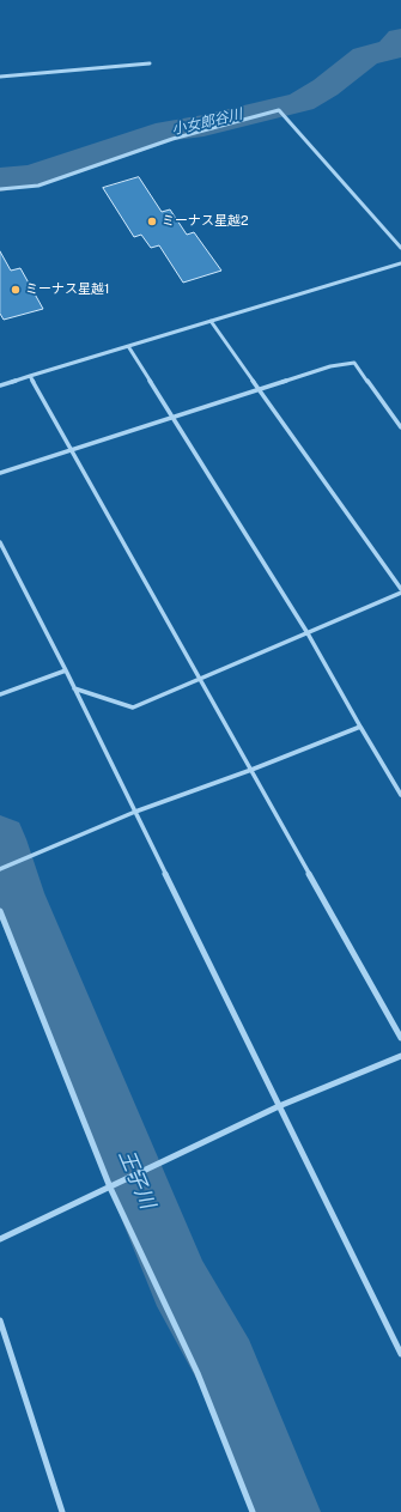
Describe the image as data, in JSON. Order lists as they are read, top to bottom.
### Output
{
  "water": ["小女郎谷川", "王子川"],
  "places": ["ミーナス星越2", "ミーナス星越1"]
}
